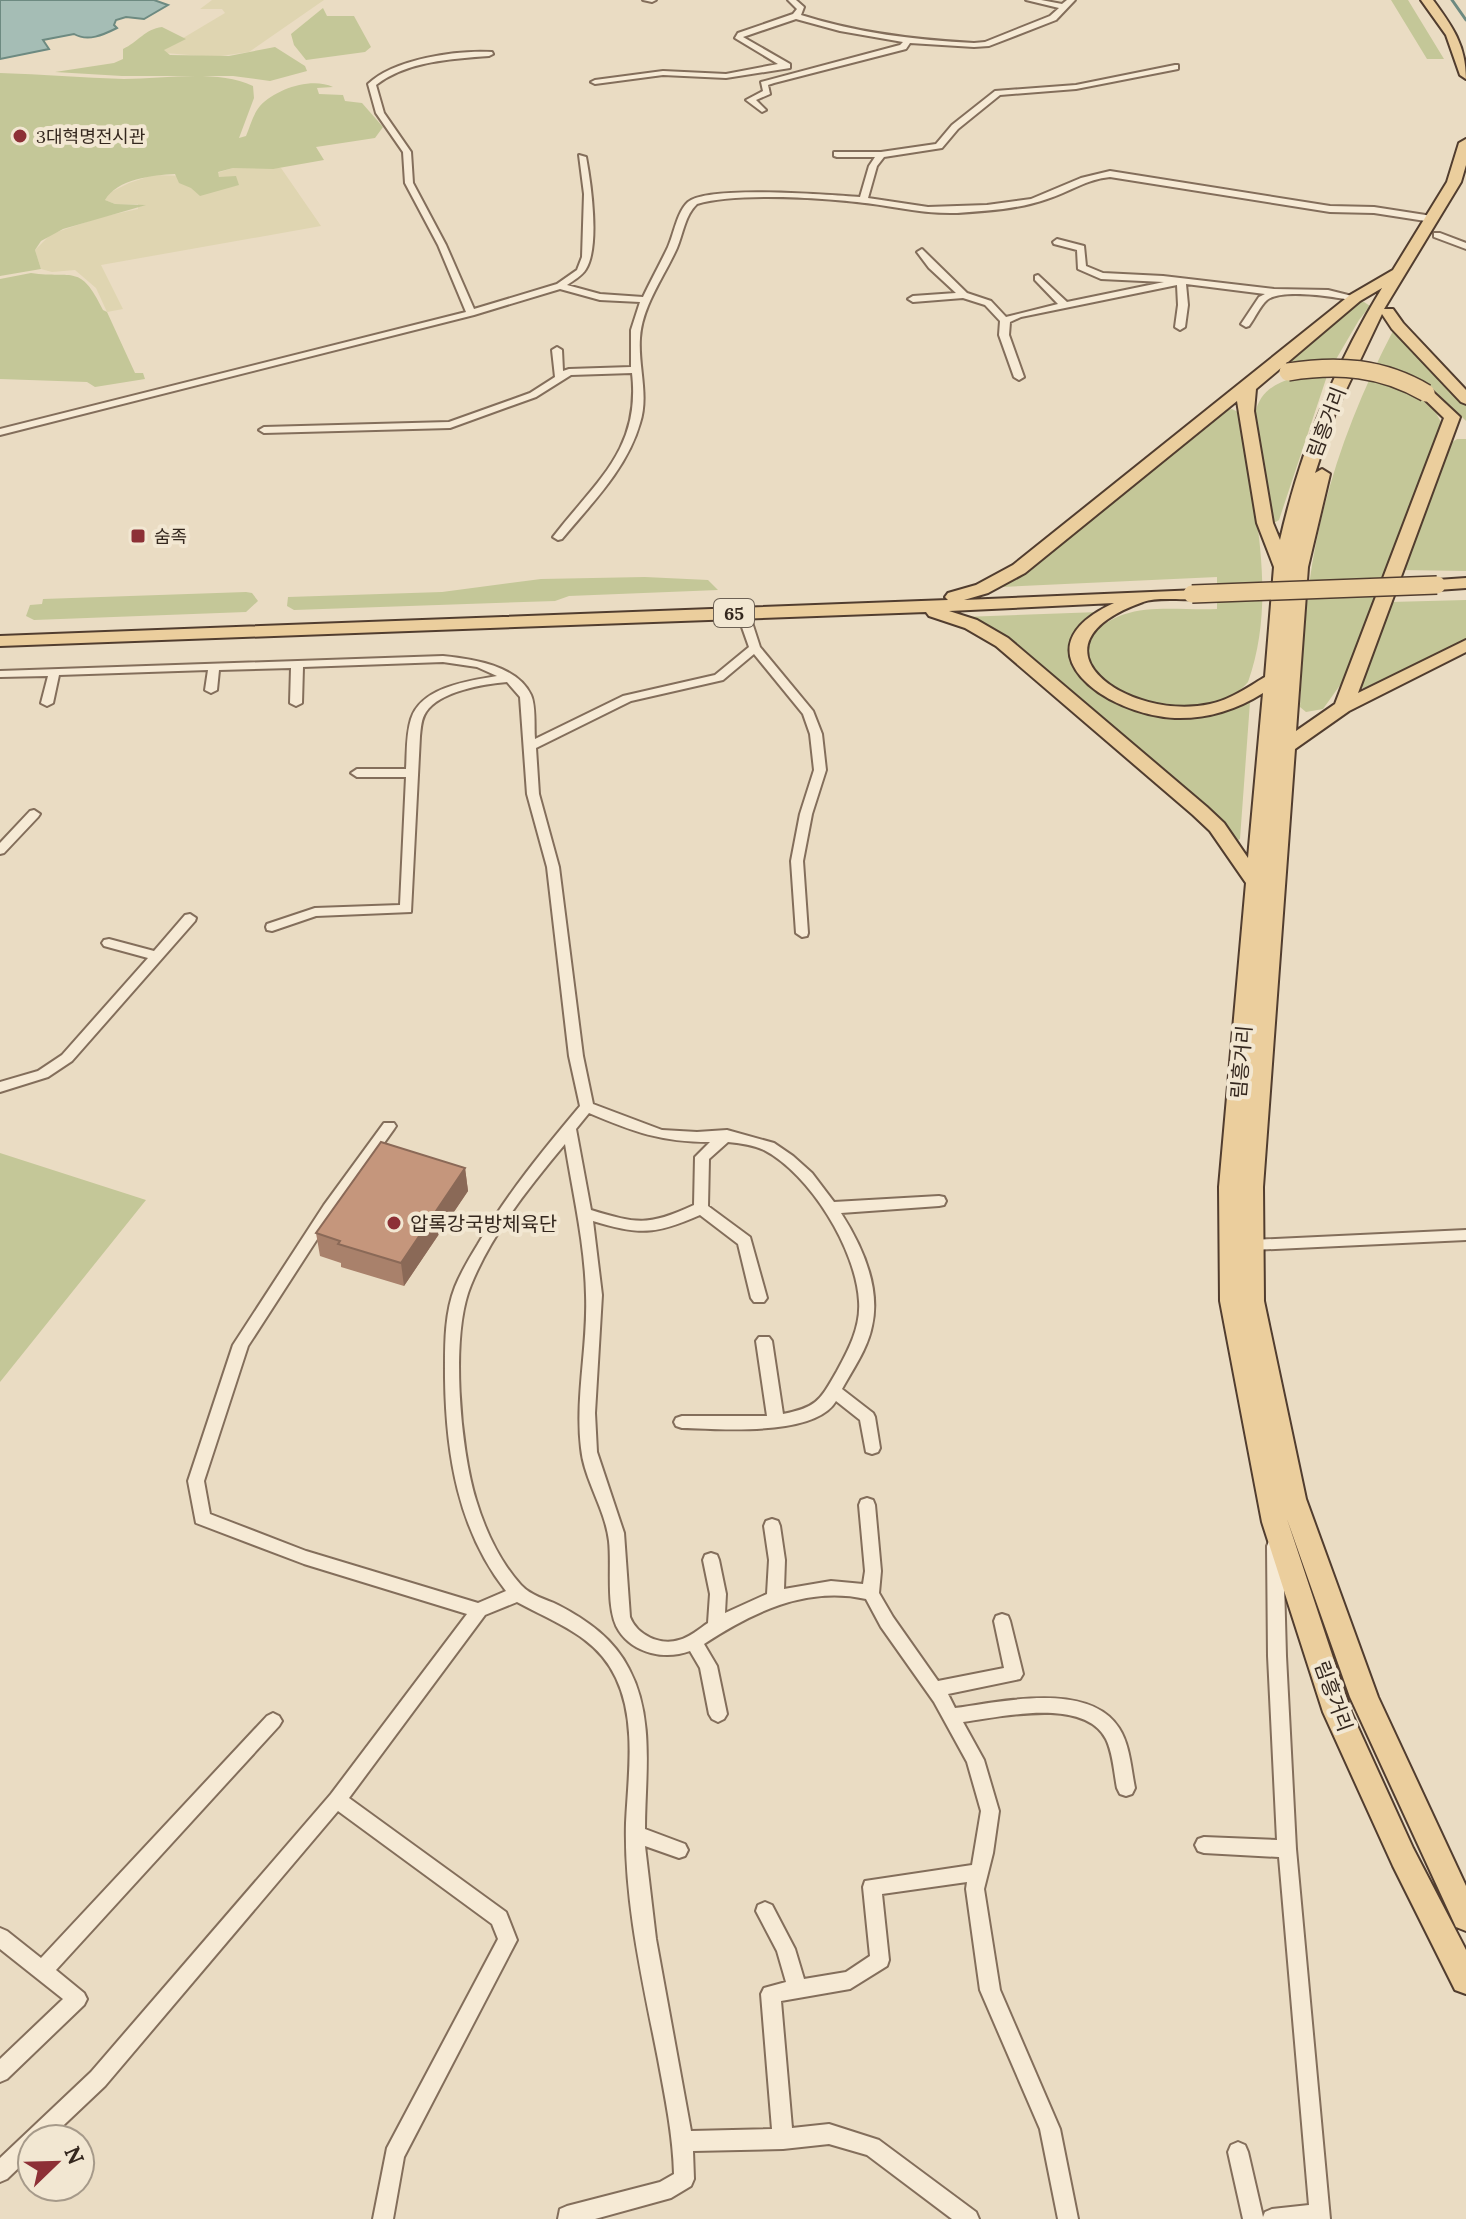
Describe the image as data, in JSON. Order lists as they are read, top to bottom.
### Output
{
  "streets": {
    "main road": ["림흥거리", "65"]
  },
  "places": {
    "other": ["3대혁명전시관", "압록강국방체육단"],
    "transit": ["숨족"]
  },
  "north": "top right"
}
